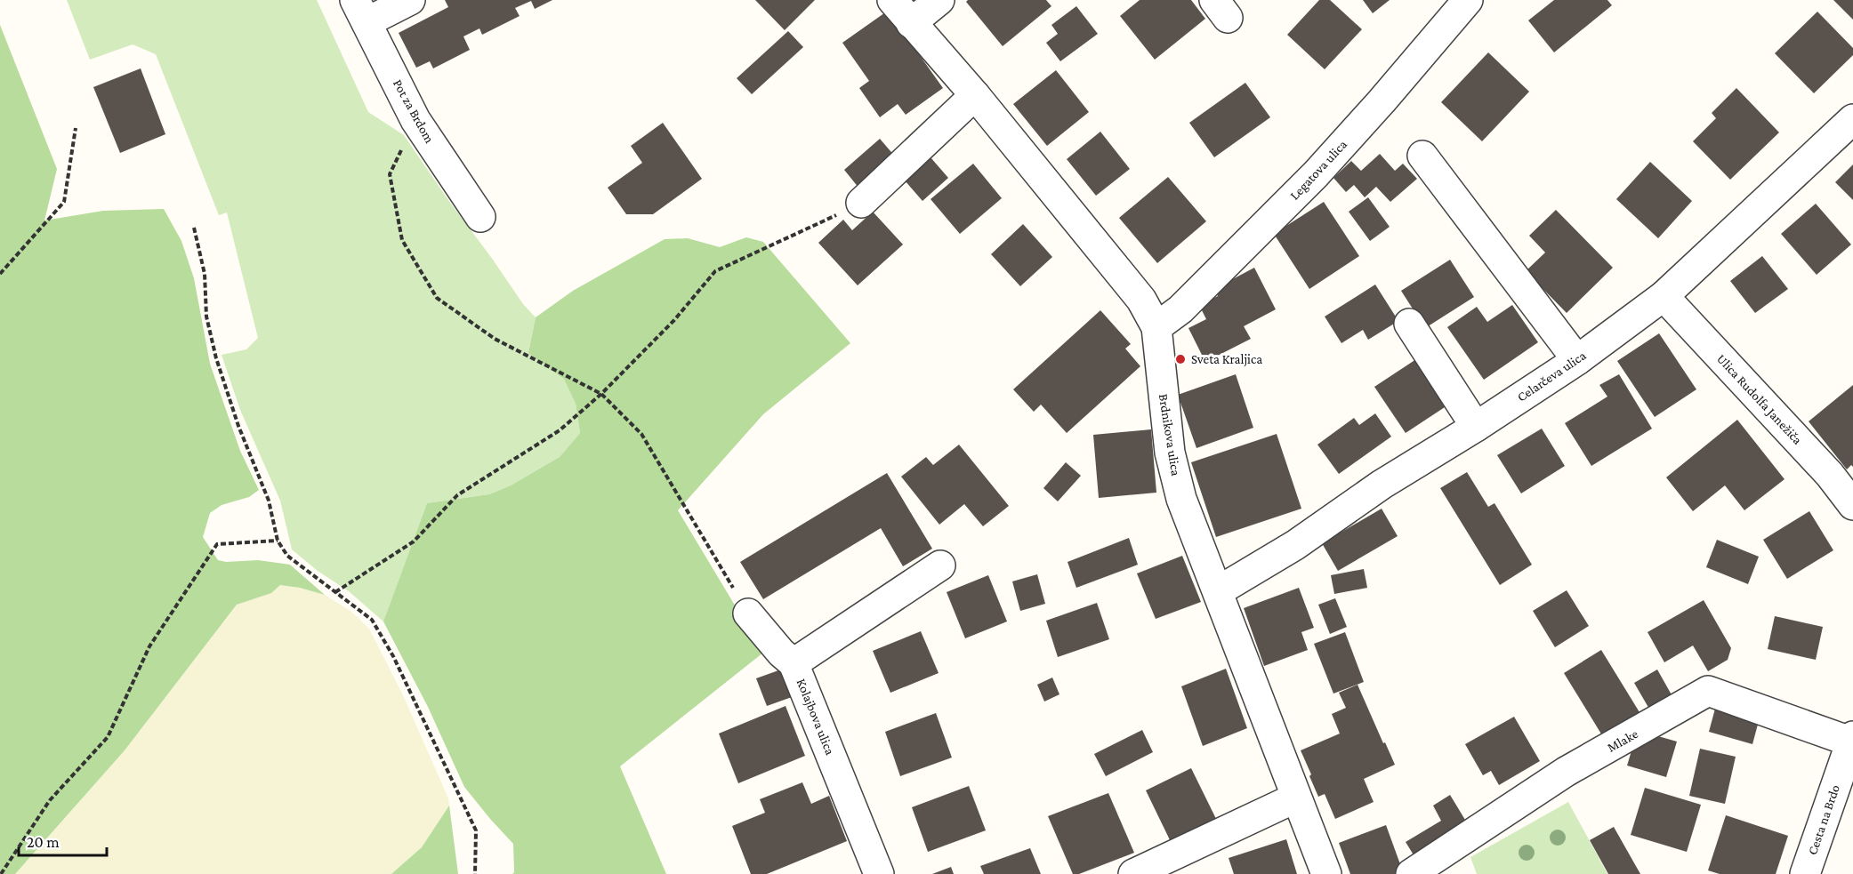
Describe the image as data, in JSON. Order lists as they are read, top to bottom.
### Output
{
  "streets": {
    "street": [
      "Pot za Brdom",
      "Legatova ulica",
      "Celarčeva ulica",
      "Ulica Rudolfa Janežiča",
      "Brdnikova ulica",
      "Kolajbova ulica",
      "Mlake",
      "Cesta na Brdo"
    ]
  },
  "crossings": [
    ["Legatova ulica", "Brdnikova ulica"],
    ["Celarčeva ulica", "Ulica Rudolfa Janežiča"],
    ["Celarčeva ulica", "Brdnikova ulica"],
    ["Mlake", "Cesta na Brdo"]
  ],
  "places": ["Sveta Kraljica"],
  "scale_bar": "20 m"
}
